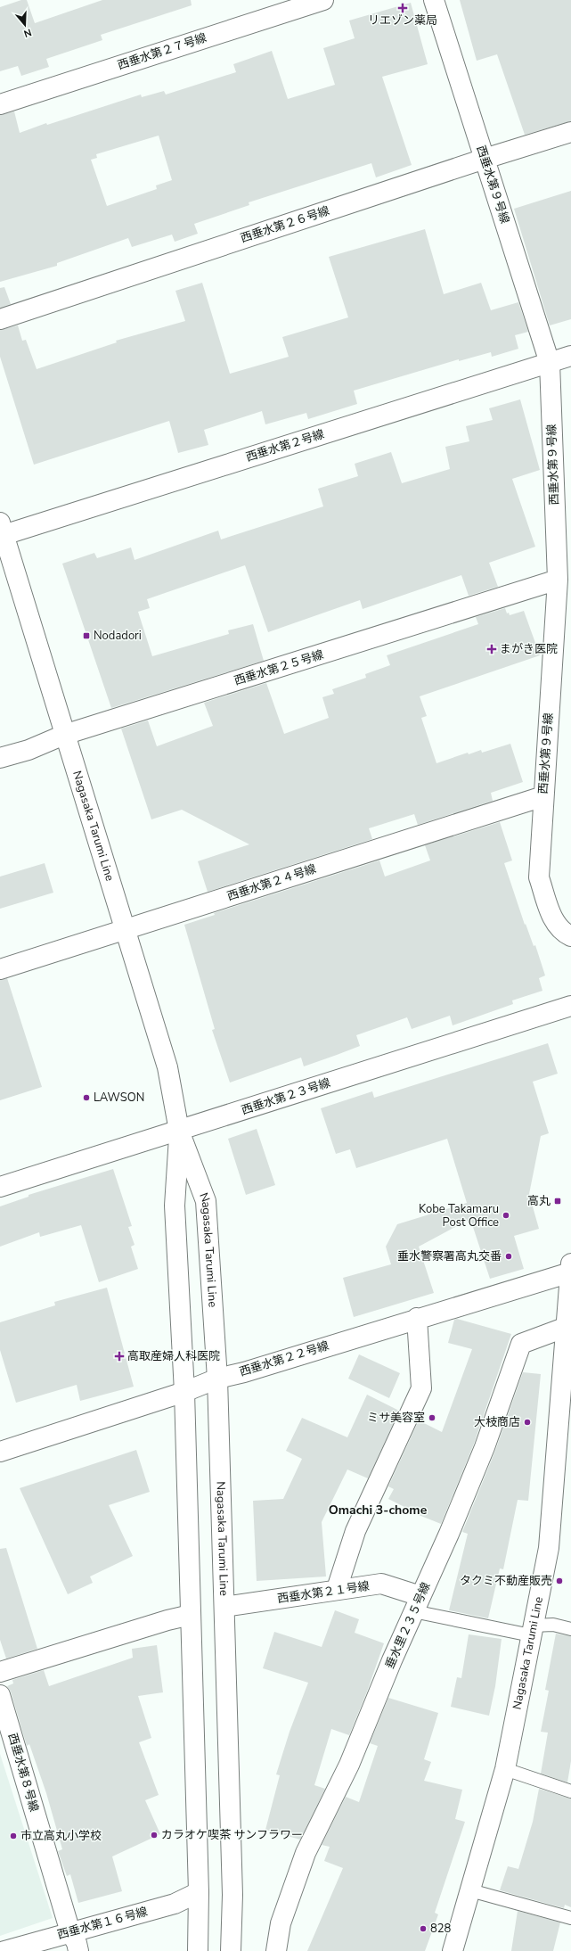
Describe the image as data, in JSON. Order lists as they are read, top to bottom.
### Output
{
  "streets": {
    "street": [
      "西垂水第２７号線",
      "西垂水第９号線",
      "西垂水第２６号線",
      "西垂水第２号線",
      "西垂水第２５号線",
      "Nagasaka Tarumi Line",
      "西垂水第２４号線",
      "西垂水第２３号線",
      "西垂水第２２号線",
      "西垂水第２１号線",
      "垂水里２３５号線",
      "西垂水第８号線",
      "西垂水第１６号線"
    ]
  },
  "crossings": [
    ["西垂水第９号線", "西垂水第２６号線"],
    ["西垂水第９号線", "西垂水第２号線"],
    ["西垂水第９号線", "西垂水第２５号線"],
    ["西垂水第９号線", "西垂水第２４号線"],
    ["西垂水第２号線", "Nagasaka Tarumi Line"],
    ["西垂水第２５号線", "Nagasaka Tarumi Line"],
    ["Nagasaka Tarumi Line", "西垂水第２４号線"],
    ["Nagasaka Tarumi Line", "西垂水第２３号線"],
    ["Nagasaka Tarumi Line", "西垂水第２２号線"],
    ["Nagasaka Tarumi Line", "西垂水第２１号線"],
    ["Nagasaka Tarumi Line", "垂水里２３５号線"],
    ["Nagasaka Tarumi Line", "西垂水第１６号線"],
    ["西垂水第２１号線", "垂水里２３５号線"],
    ["西垂水第８号線", "西垂水第１６号線"]
  ],
  "districts": ["Omachi 3-chome"],
  "places": {
    "health": ["リエゾン薬局", "まがき医院", "高取産婦人科医院"],
    "transit": ["Nodadori", "高丸"],
    "other": [
      "LAWSON",
      "Kobe Takamaru Post Office",
      "垂水警察署高丸交番",
      "ミサ美容室",
      "大枝商店",
      "タクミ不動産販売",
      "カラオケ喫茶 サンフラワー",
      "市立高丸小学校",
      "828"
    ]
  },
  "north": "bottom"
}
